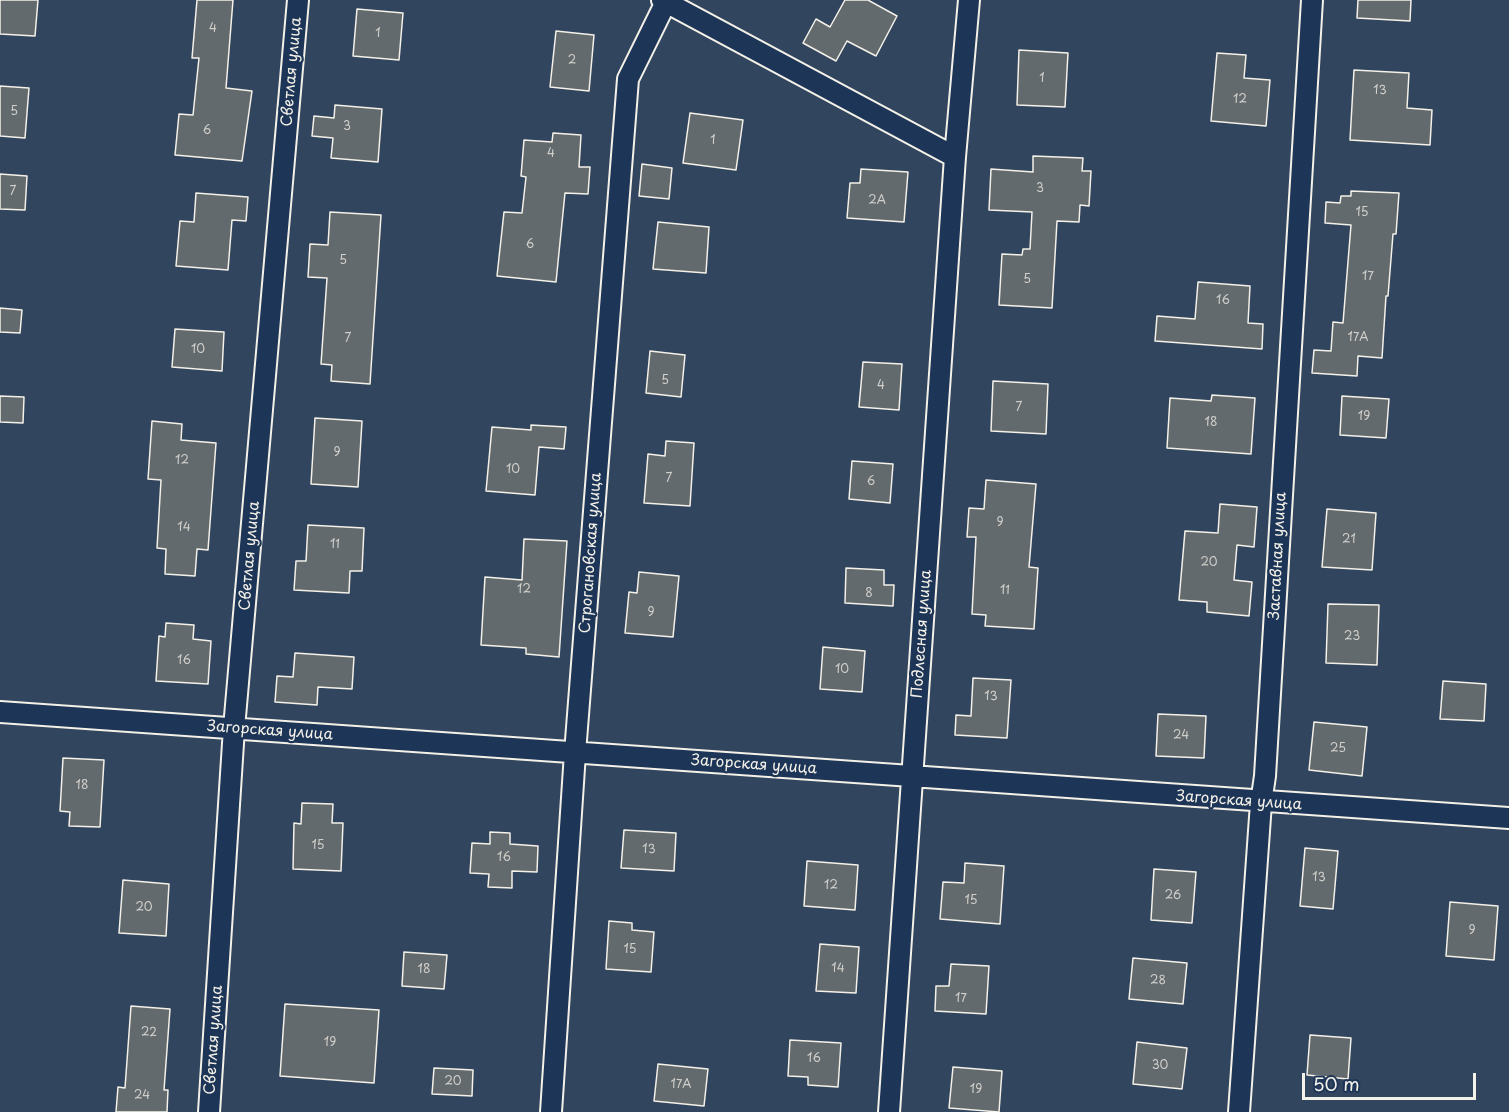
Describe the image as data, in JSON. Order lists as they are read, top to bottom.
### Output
{
  "streets": {
    "street": [
      "Светлая улица",
      "Строгановская улица",
      "Заставная улица",
      "Подлесная улица",
      "Загорская улица"
    ]
  },
  "crossings": [
    ["Светлая улица", "Загорская улица"],
    ["Строгановская улица", "Загорская улица"],
    ["Заставная улица", "Загорская улица"],
    ["Подлесная улица", "Загорская улица"]
  ],
  "house_numbers": [
    "4",
    "1",
    "2",
    "1",
    "13",
    "12",
    "5",
    "3",
    "6",
    "1",
    "4",
    "3",
    "7",
    "2А",
    "15",
    "6",
    "5",
    "17",
    "5",
    "16",
    "17А",
    "7",
    "10",
    "5",
    "4",
    "7",
    "19",
    "18",
    "9",
    "12",
    "10",
    "7",
    "6",
    "9",
    "14",
    "21",
    "11",
    "20",
    "12",
    "11",
    "8",
    "9",
    "23",
    "16",
    "10",
    "13",
    "24",
    "25",
    "18",
    "15",
    "13",
    "16",
    "13",
    "12",
    "26",
    "15",
    "20",
    "9",
    "15",
    "14",
    "18",
    "28",
    "17",
    "22",
    "19",
    "16",
    "30",
    "20",
    "17А",
    "19",
    "24"
  ],
  "scale_bar": "50 m"
}
